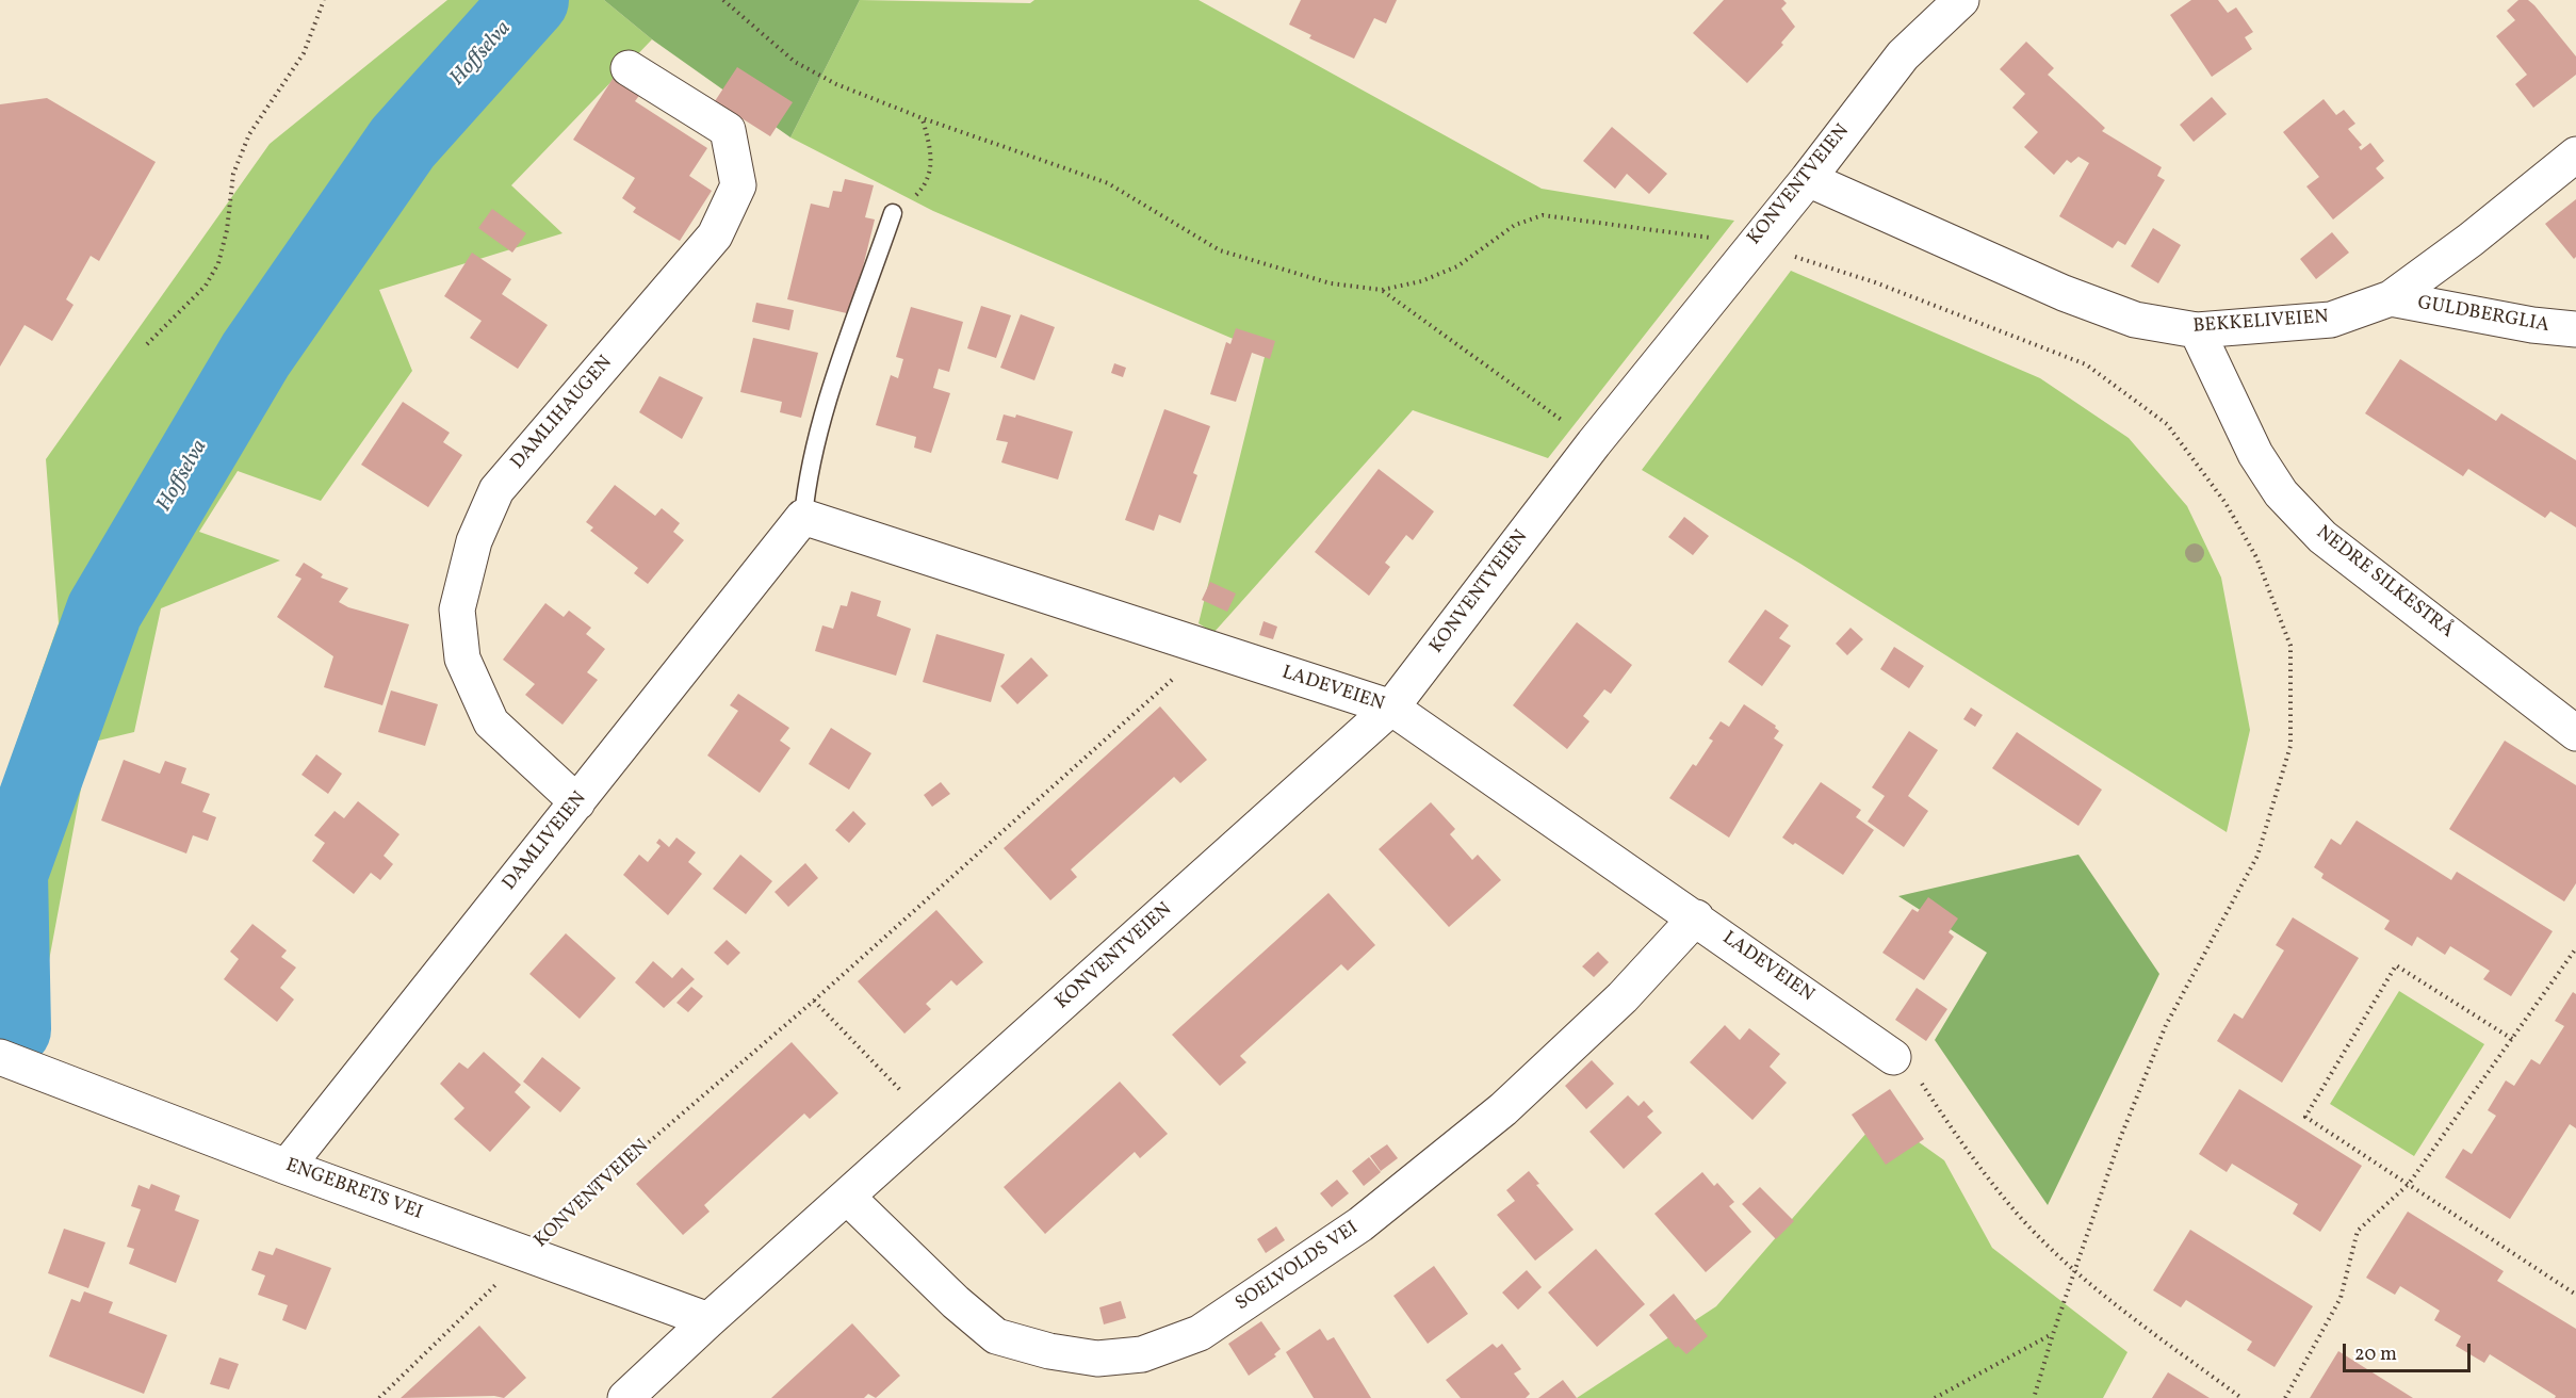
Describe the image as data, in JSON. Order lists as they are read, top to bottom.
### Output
{
  "streets": {
    "street": [
      "KONVENTVEIEN",
      "GULDBERGLIA",
      "BEKKELIVEIEN",
      "DAMLIHAUGEN",
      "NEDRE SILKESTRÅ",
      "LADEVEIEN",
      "DAMLIVEIEN",
      "ENGEBRETS VEI",
      "SOELVOLDS VEI"
    ]
  },
  "crossings": [
    ["KONVENTVEIEN", "BEKKELIVEIEN"],
    ["KONVENTVEIEN", "LADEVEIEN"],
    ["KONVENTVEIEN", "ENGEBRETS VEI"],
    ["KONVENTVEIEN", "SOELVOLDS VEI"],
    ["GULDBERGLIA", "BEKKELIVEIEN"],
    ["BEKKELIVEIEN", "NEDRE SILKESTRÅ"],
    ["DAMLIHAUGEN", "DAMLIVEIEN"],
    ["LADEVEIEN", "DAMLIVEIEN"],
    ["LADEVEIEN", "SOELVOLDS VEI"],
    ["DAMLIVEIEN", "ENGEBRETS VEI"]
  ],
  "water": ["Hoffselva"],
  "scale_bar": "20 m"
}
